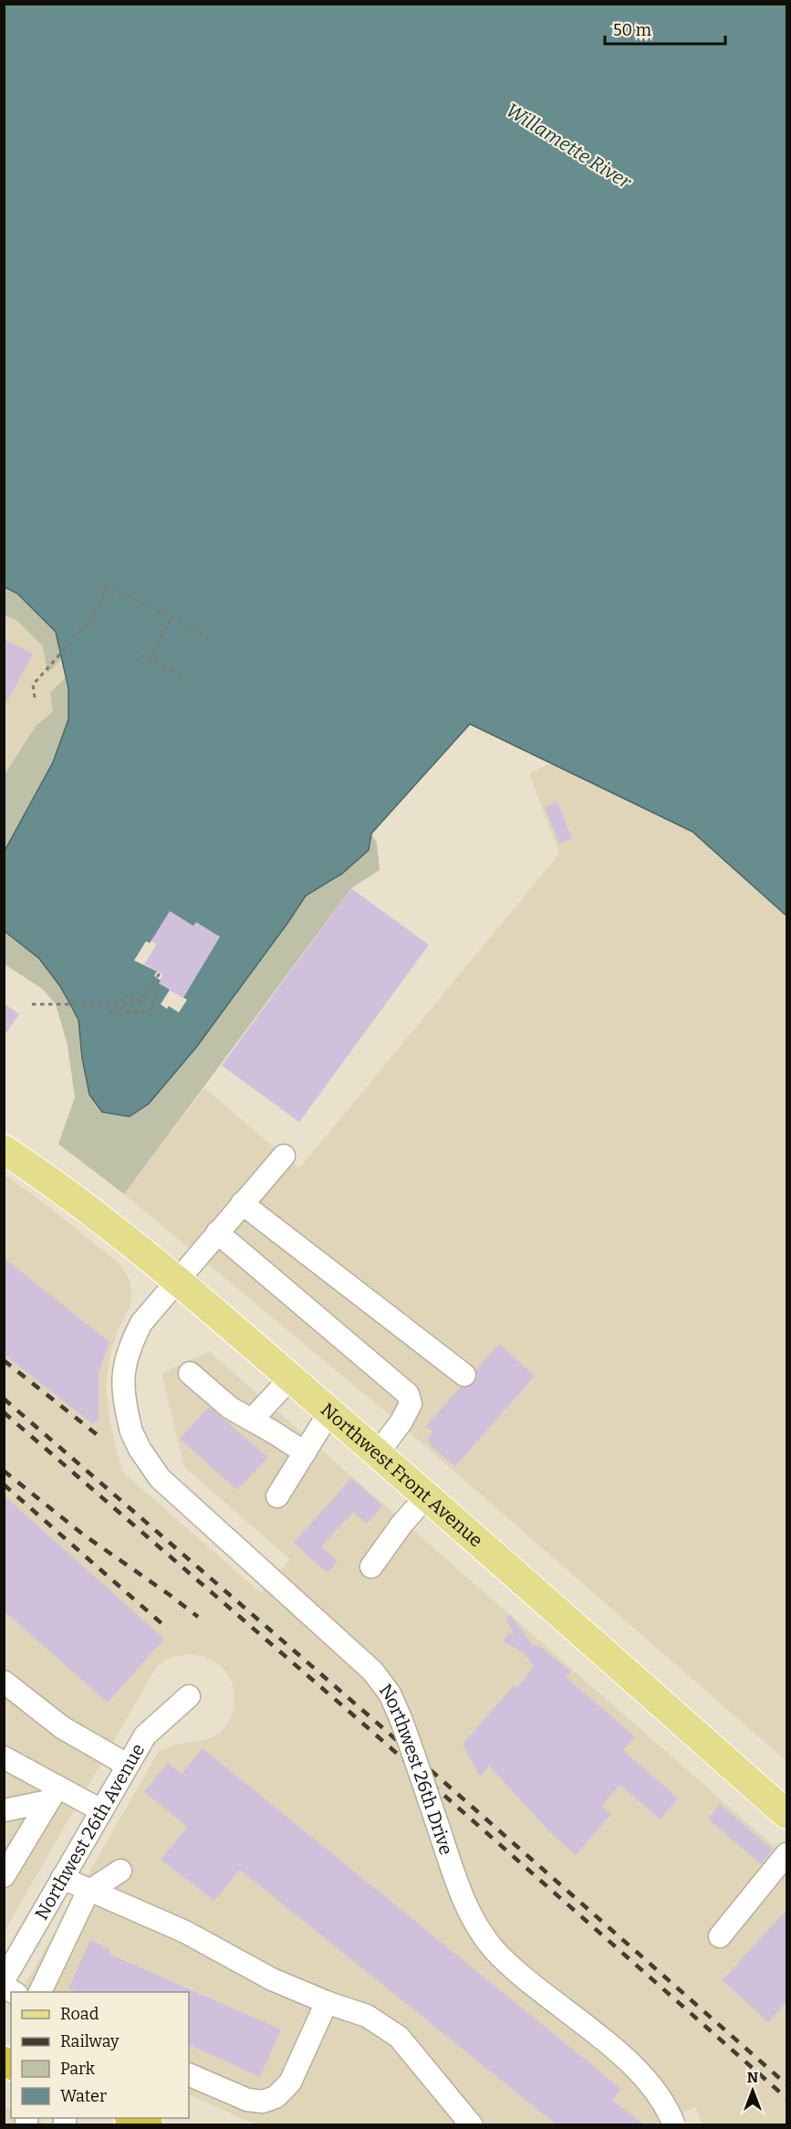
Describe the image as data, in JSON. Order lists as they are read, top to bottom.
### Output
{
  "streets": {
    "main road": ["Northwest Front Avenue"],
    "street": ["Northwest 26th Drive", "Northwest 26th Avenue"]
  },
  "crossings": [
    ["Northwest Front Avenue", "Northwest 26th Drive"]
  ],
  "water": ["Willamette River"],
  "legend": [
    "Road",
    "Railway",
    "Park",
    "Water"
  ],
  "scale_bar": "50 m",
  "north": "top"
}
